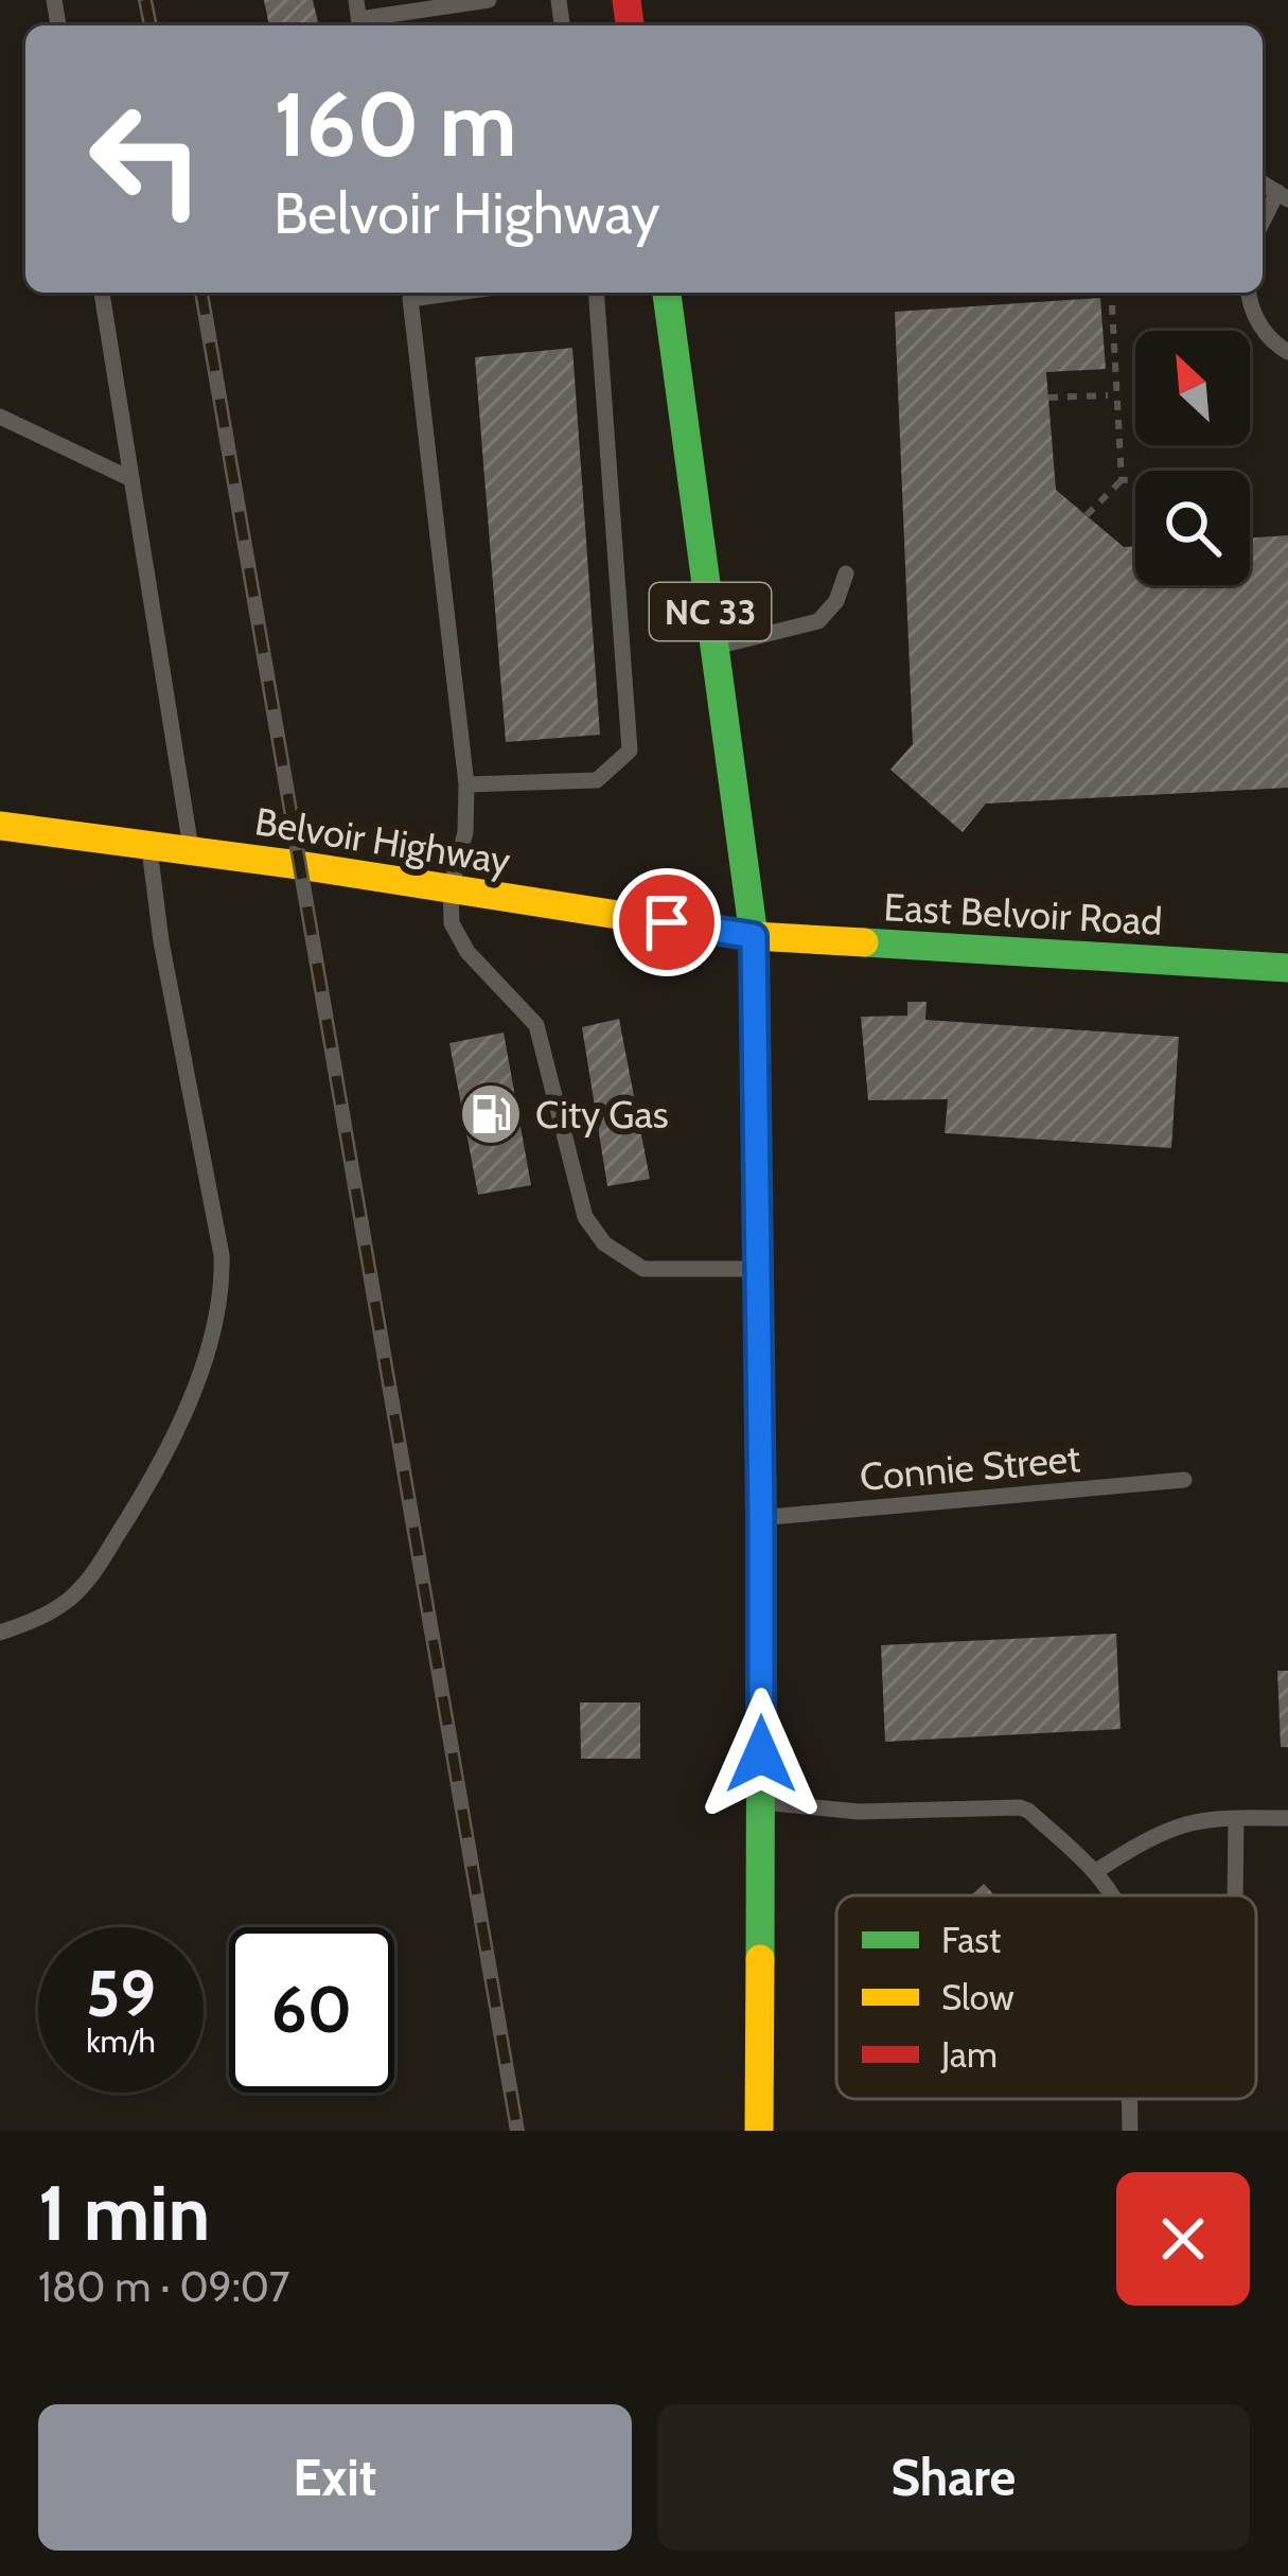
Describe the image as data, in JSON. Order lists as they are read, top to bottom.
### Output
{
  "streets": {
    "main road": ["NC 33", "Belvoir Highway", "East Belvoir Road"],
    "lane": ["Connie Street"]
  },
  "crossings": [
    ["NC 33", "Belvoir Highway"],
    ["NC 33", "East Belvoir Road"],
    ["NC 33", "Connie Street"],
    ["Belvoir Highway", "East Belvoir Road"]
  ],
  "places": {
    "fuel station": ["City Gas"]
  },
  "legend": ["Fast", "Slow", "Jam"],
  "north": "top left",
  "page": {
    "turn": ["160 m", "Belvoir Highway"],
    "speed": "59 km/h",
    "limit": "60",
    "heading": ["1 min", "180 m · 09:07"],
    "buttons": ["Exit", "Share"]
  }
}
